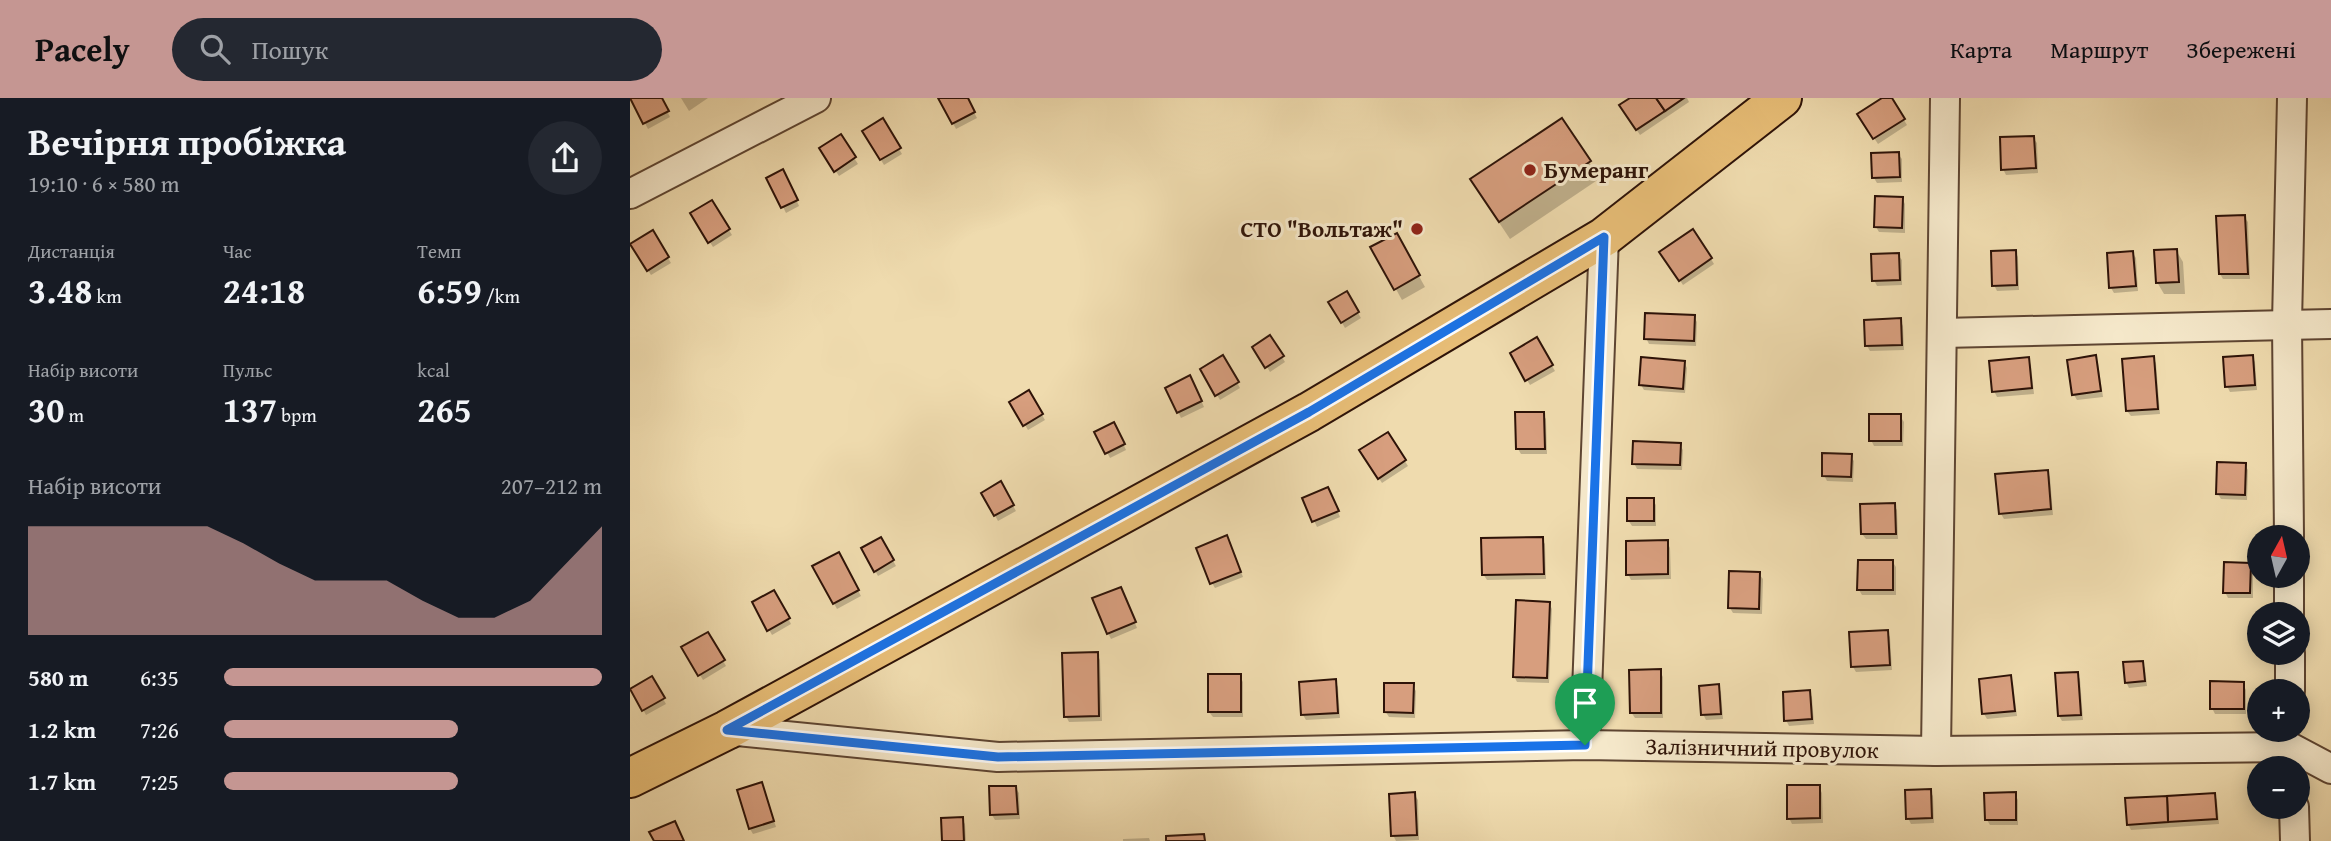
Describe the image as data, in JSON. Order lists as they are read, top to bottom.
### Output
{
  "streets": {
    "street": ["Залізничний провулок"]
  },
  "places": ["Бумеранг", "СТО \"Вольтаж\""],
  "north": "top",
  "page": {
    "header": "Pacely",
    "search": "Пошук",
    "nav": ["Карта", "Маршрут", "Збережені"],
    "heading": ["Вечірня пробіжка", "19:10 · 6 × 580 m"],
    "stats": [
      ["Дистанція", "3.48 km"],
      ["Час", "24:18"],
      ["Темп", "6:59 /km"],
      ["Набір висоти", "30 m"],
      ["Пульс", "137 bpm"],
      ["kcal", "265"]
    ],
    "chart": ["Набір висоти", "207–212 m"],
    "map_buttons": ["+", "−"],
    "list": [
      {
        "name": "580 m",
        "note": "6:35"
      },
      {
        "name": "1.2 km",
        "note": "7:26"
      },
      {
        "name": "1.7 km",
        "note": "7:25"
      }
    ]
  }
}
